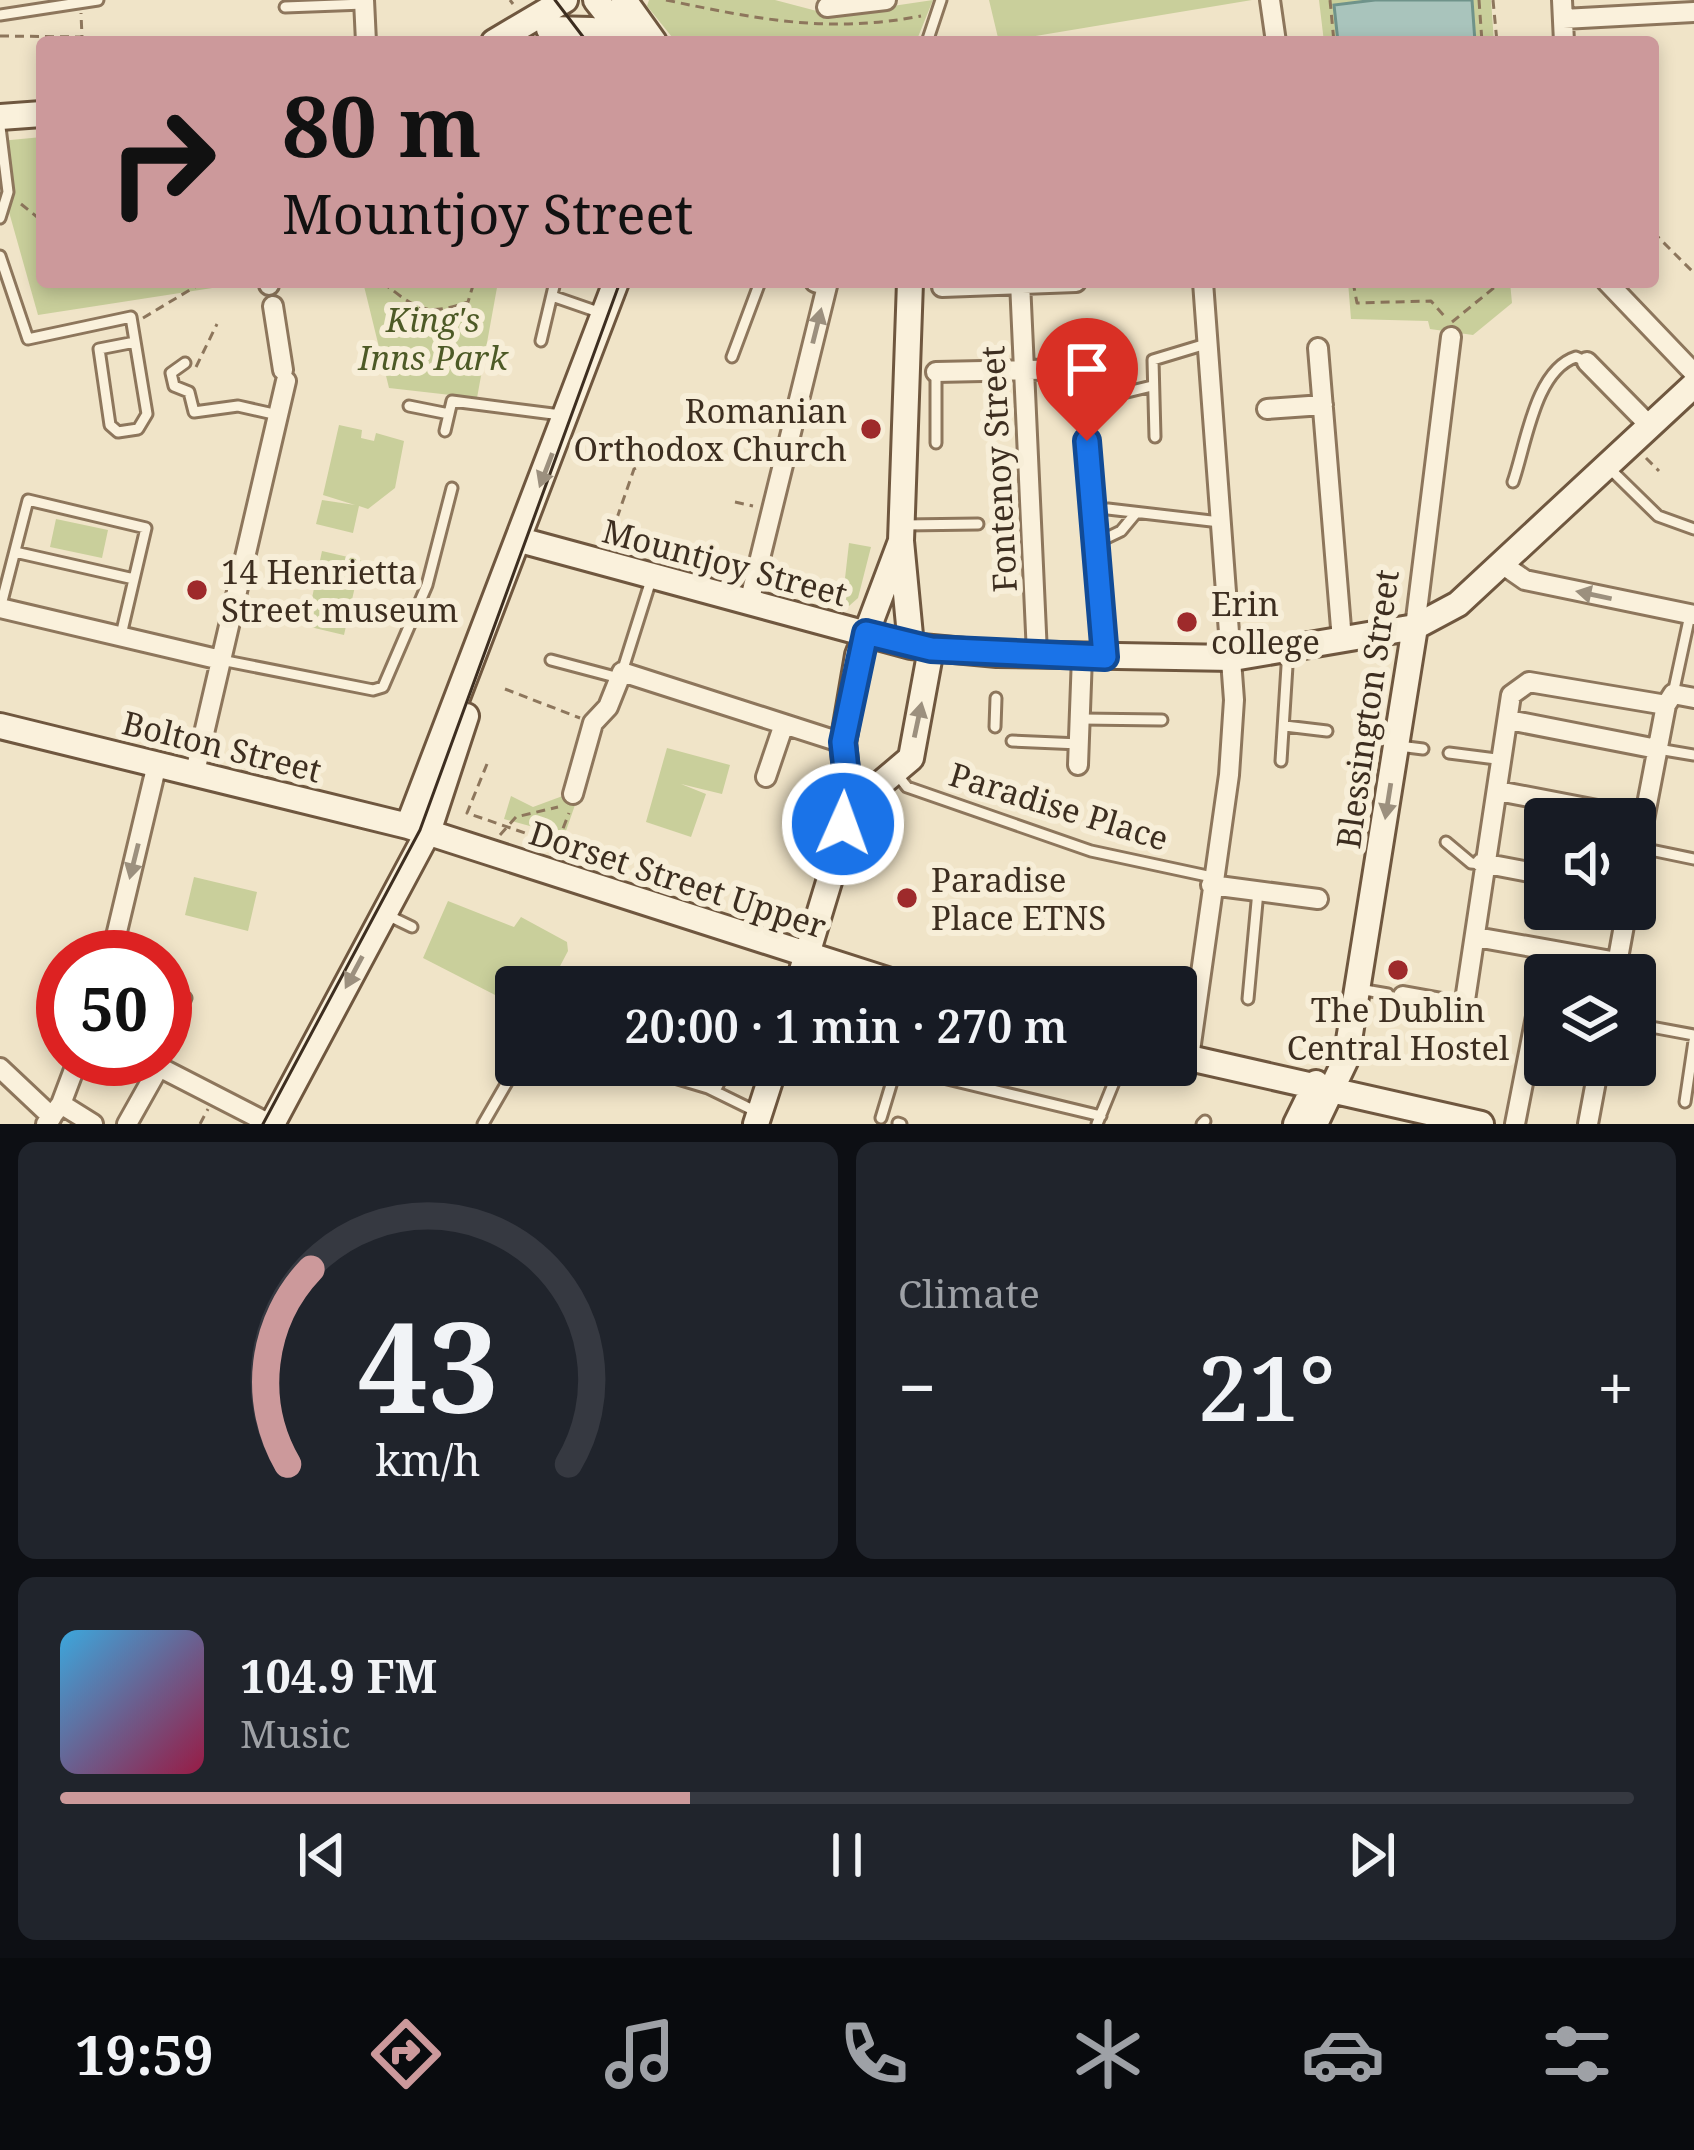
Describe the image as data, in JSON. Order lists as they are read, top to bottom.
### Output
{
  "streets": {
    "main road": [
      "Mountjoy Street",
      "Blessington Street",
      "Bolton Street",
      "Dorset Street Upper"
    ],
    "street": ["Fontenoy Street"],
    "lane": ["Paradise Place"]
  },
  "crossings": [
    ["Fontenoy Street", "Mountjoy Street"],
    ["Mountjoy Street", "Blessington Street"],
    ["Bolton Street", "Dorset Street Upper"]
  ],
  "parks": ["King's Inns Park"],
  "places": [
    "Romanian Orthodox Church",
    "14 Henrietta Street museum",
    "Erin college",
    "Paradise Place ETNS",
    "The Dublin Central Hostel"
  ],
  "page": {
    "turn": ["80 m", "Mountjoy Street"],
    "limit": "50",
    "trip": "20:00 · 1 min · 270 m",
    "tile": "Climate",
    "heat": ["−", "21°", "+"],
    "song": ["104.9 FM", "Music"],
    "tabs": "19:59",
    "gauge": ["43", "km/h"]
  }
}
